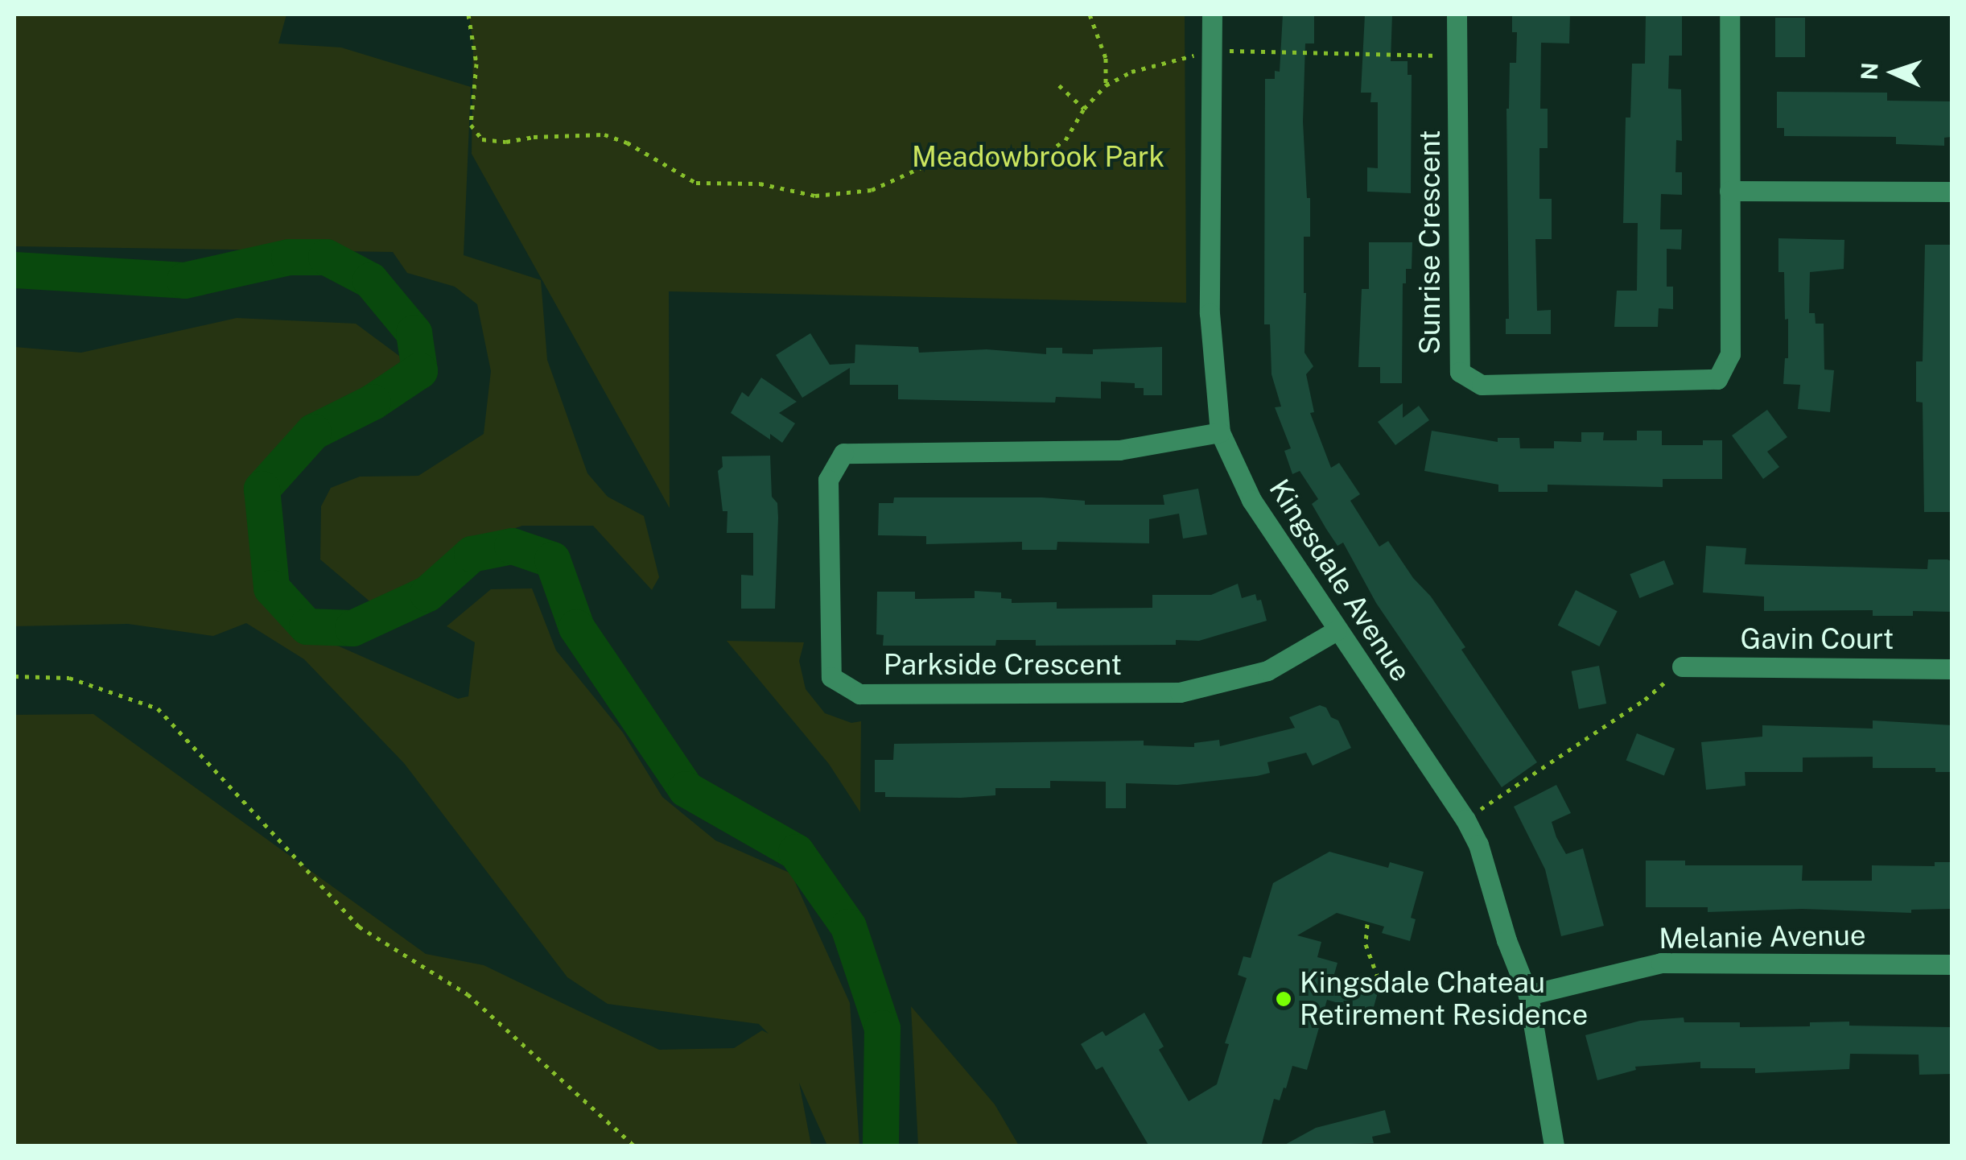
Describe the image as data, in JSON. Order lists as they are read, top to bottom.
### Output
{
  "streets": {
    "street": [
      "Sunrise Crescent",
      "Kingsdale Avenue",
      "Gavin Court",
      "Parkside Crescent",
      "Melanie Avenue"
    ]
  },
  "crossings": [
    ["Kingsdale Avenue", "Parkside Crescent"],
    ["Kingsdale Avenue", "Melanie Avenue"]
  ],
  "parks": ["Meadowbrook Park"],
  "places": ["Kingsdale Chateau Retirement Residence"],
  "north": "left"
}
